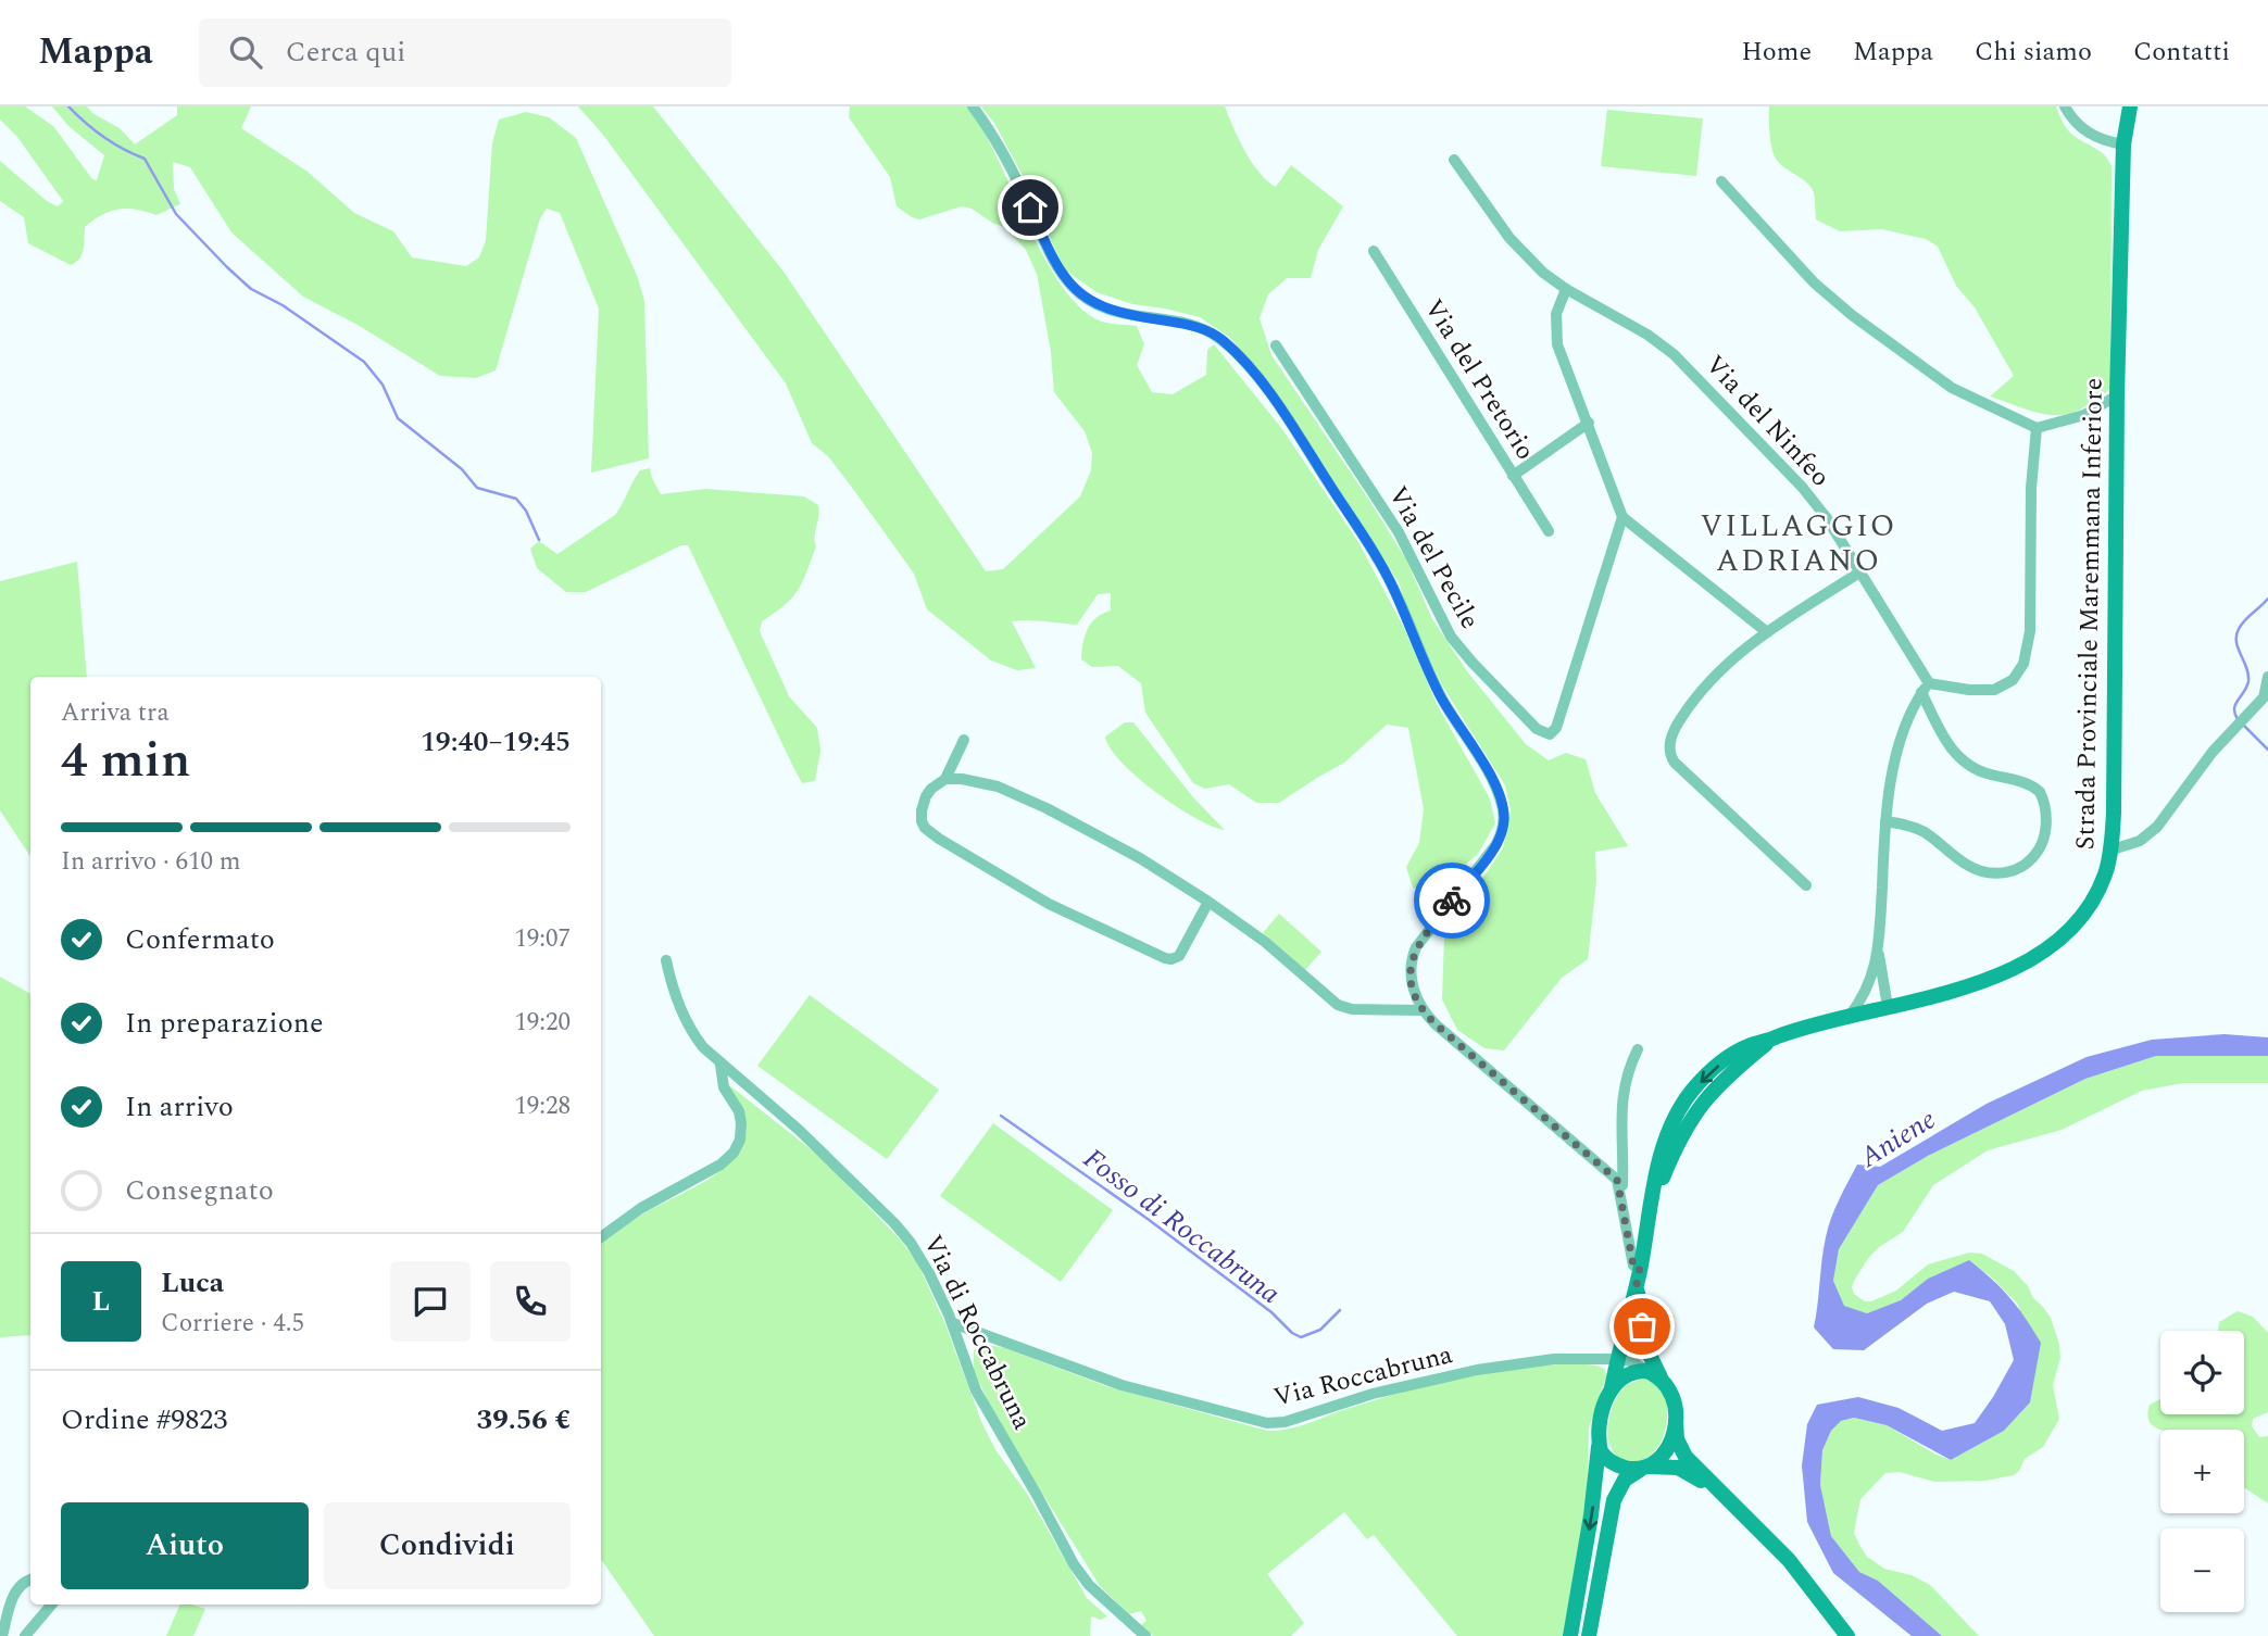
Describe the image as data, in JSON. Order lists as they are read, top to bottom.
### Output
{
  "streets": {
    "main road": ["Strada Provinciale Maremmana Inferiore"],
    "street": [
      "Via del Pretorio",
      "Via del Ninfeo",
      "Via del Pecile",
      "Via di Roccabruna",
      "Via Roccabruna"
    ]
  },
  "crossings": [
    ["Via del Pecile", "Strada Provinciale Maremmana Inferiore"],
    ["Strada Provinciale Maremmana Inferiore", "Via Roccabruna"],
    ["Via di Roccabruna", "Via Roccabruna"]
  ],
  "districts": ["VILLAGGIO ADRIANO"],
  "water": ["Aniene", "Fosso di Roccabruna"],
  "page": {
    "header": "Mappa",
    "search": "Cerca qui",
    "nav": [
      "Home",
      "Mappa",
      "Chi siamo",
      "Contatti"
    ],
    "heading": ["4 min", "Arriva tra", "19:40–19:45"],
    "panel": [
      "Luca",
      "Corriere · 4.5",
      "Ordine #9823",
      "39.56 €"
    ],
    "bar": "In arrivo · 610 m",
    "list": [
      ["Confermato", "19:07"],
      ["In preparazione", "19:20"],
      ["In arrivo", "19:28"],
      "Consegnato"
    ],
    "round": "L",
    "map_buttons": ["+", "−"],
    "buttons": ["Aiuto", "Condividi"]
  }
}
